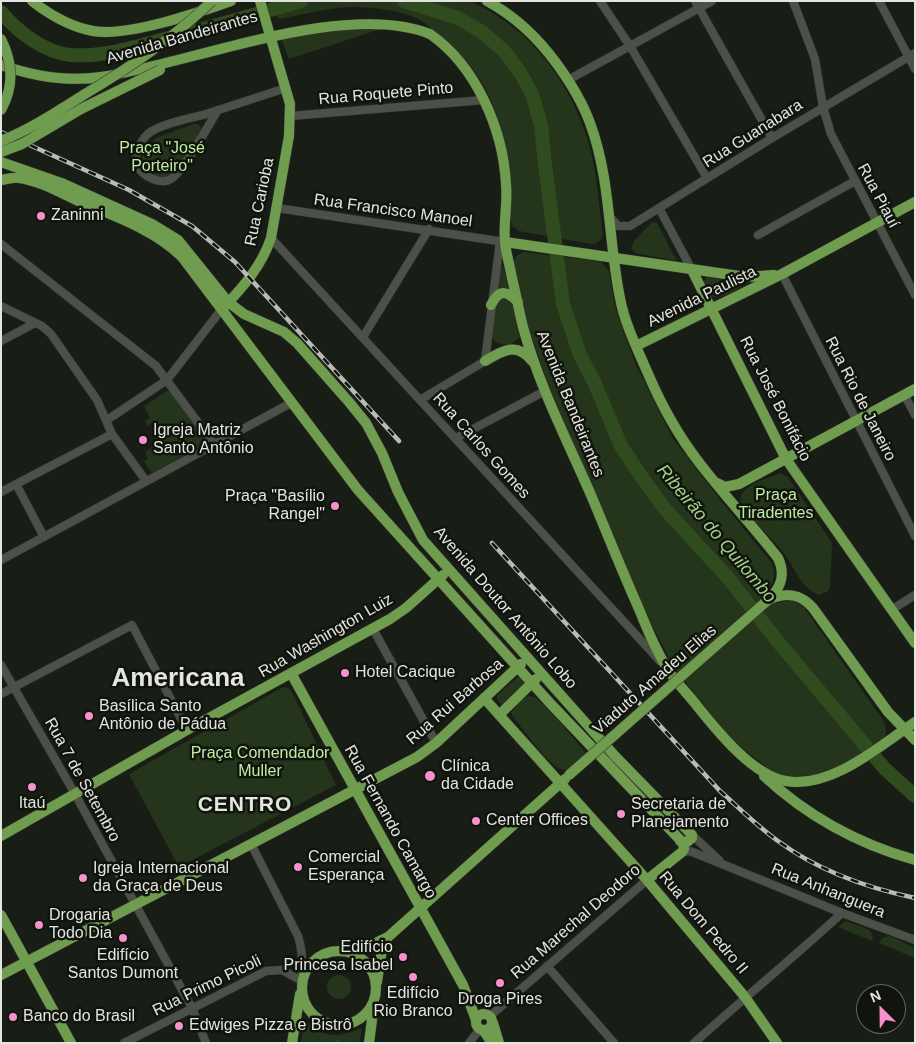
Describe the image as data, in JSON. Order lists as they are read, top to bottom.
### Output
{
  "streets": {
    "main road": [
      "Avenida Bandeirantes",
      "Rua Carioba",
      "Avenida Paulista",
      "Rua José Bonifácio",
      "Avenida Doutor Antônio Lobo",
      "Rua Washington Luiz",
      "Viaduto Amadeu Elias",
      "Rua Rui Barbosa",
      "Rua Fernando Camargo",
      "Rua Anhanguera",
      "Rua Marechal Deodoro",
      "Rua Dom Pedro II"
    ],
    "street": [
      "Rua Roquete Pinto",
      "Rua Guanabara",
      "Rua Piauí",
      "Rua Francisco Manoel",
      "Rua Rio de Janeiro",
      "Rua Carlos Gomes",
      "Rua 7 de Setembro",
      "Rua Primo Picoli"
    ]
  },
  "crossings": [
    ["Avenida Bandeirantes", "Rua Roquete Pinto"],
    ["Avenida Bandeirantes", "Rua Carioba"],
    ["Avenida Bandeirantes", "Rua Francisco Manoel"],
    ["Avenida Bandeirantes", "Avenida Paulista"],
    ["Avenida Bandeirantes", "Rua Carlos Gomes"],
    ["Rua Roquete Pinto", "Rua Carioba"],
    ["Rua Guanabara", "Rua Piauí"],
    ["Rua Guanabara", "Rua José Bonifácio"],
    ["Rua Piauí", "Avenida Paulista"],
    ["Rua Carioba", "Rua Francisco Manoel"],
    ["Rua Carioba", "Rua Carlos Gomes"],
    ["Rua Carioba", "Avenida Doutor Antônio Lobo"],
    ["Rua Francisco Manoel", "Avenida Paulista"],
    ["Avenida Paulista", "Rua José Bonifácio"],
    ["Avenida Paulista", "Rua Rio de Janeiro"],
    ["Avenida Doutor Antônio Lobo", "Rua Washington Luiz"],
    ["Avenida Doutor Antônio Lobo", "Rua Rui Barbosa"],
    ["Avenida Doutor Antônio Lobo", "Rua Anhanguera"],
    ["Rua Washington Luiz", "Rua 7 de Setembro"],
    ["Rua Washington Luiz", "Rua Fernando Camargo"],
    ["Viaduto Amadeu Elias", "Rua Fernando Camargo"],
    ["Viaduto Amadeu Elias", "Rua Dom Pedro II"],
    ["Rua Rui Barbosa", "Rua 7 de Setembro"],
    ["Rua Rui Barbosa", "Rua Fernando Camargo"],
    ["Rua Rui Barbosa", "Rua Dom Pedro II"],
    ["Rua 7 de Setembro", "Rua Primo Picoli"],
    ["Rua Fernando Camargo", "Rua Marechal Deodoro"],
    ["Rua Anhanguera", "Rua Marechal Deodoro"],
    ["Rua Marechal Deodoro", "Rua Dom Pedro II"]
  ],
  "districts": ["Americana", "CENTRO"],
  "water": ["Ribeirão do Quilombo"],
  "parks": ["Praça \"José Porteiro\"", "Praça Tiradentes", "Praça Comendador Muller"],
  "places": [
    "Zaninni",
    "Igreja Matriz Santo Antônio",
    "Praça \"Basílio Rangel\"",
    "Hotel Cacique",
    "Basílica Santo Antônio de Pádua",
    "Clínica da Cidade",
    "Itaú",
    "Secretaria de Planejamento",
    "Center Offices",
    "Comercial Esperança",
    "Igreja Internacional da Graça de Deus",
    "Drogaria Todo Dia",
    "Edifício Santos Dumont",
    "Edifício Princesa Isabel",
    "Edifício Rio Branco",
    "Droga Pires",
    "Banco do Brasil",
    "Edwiges Pizza e Bistrô"
  ],
  "north": "top left"
}
